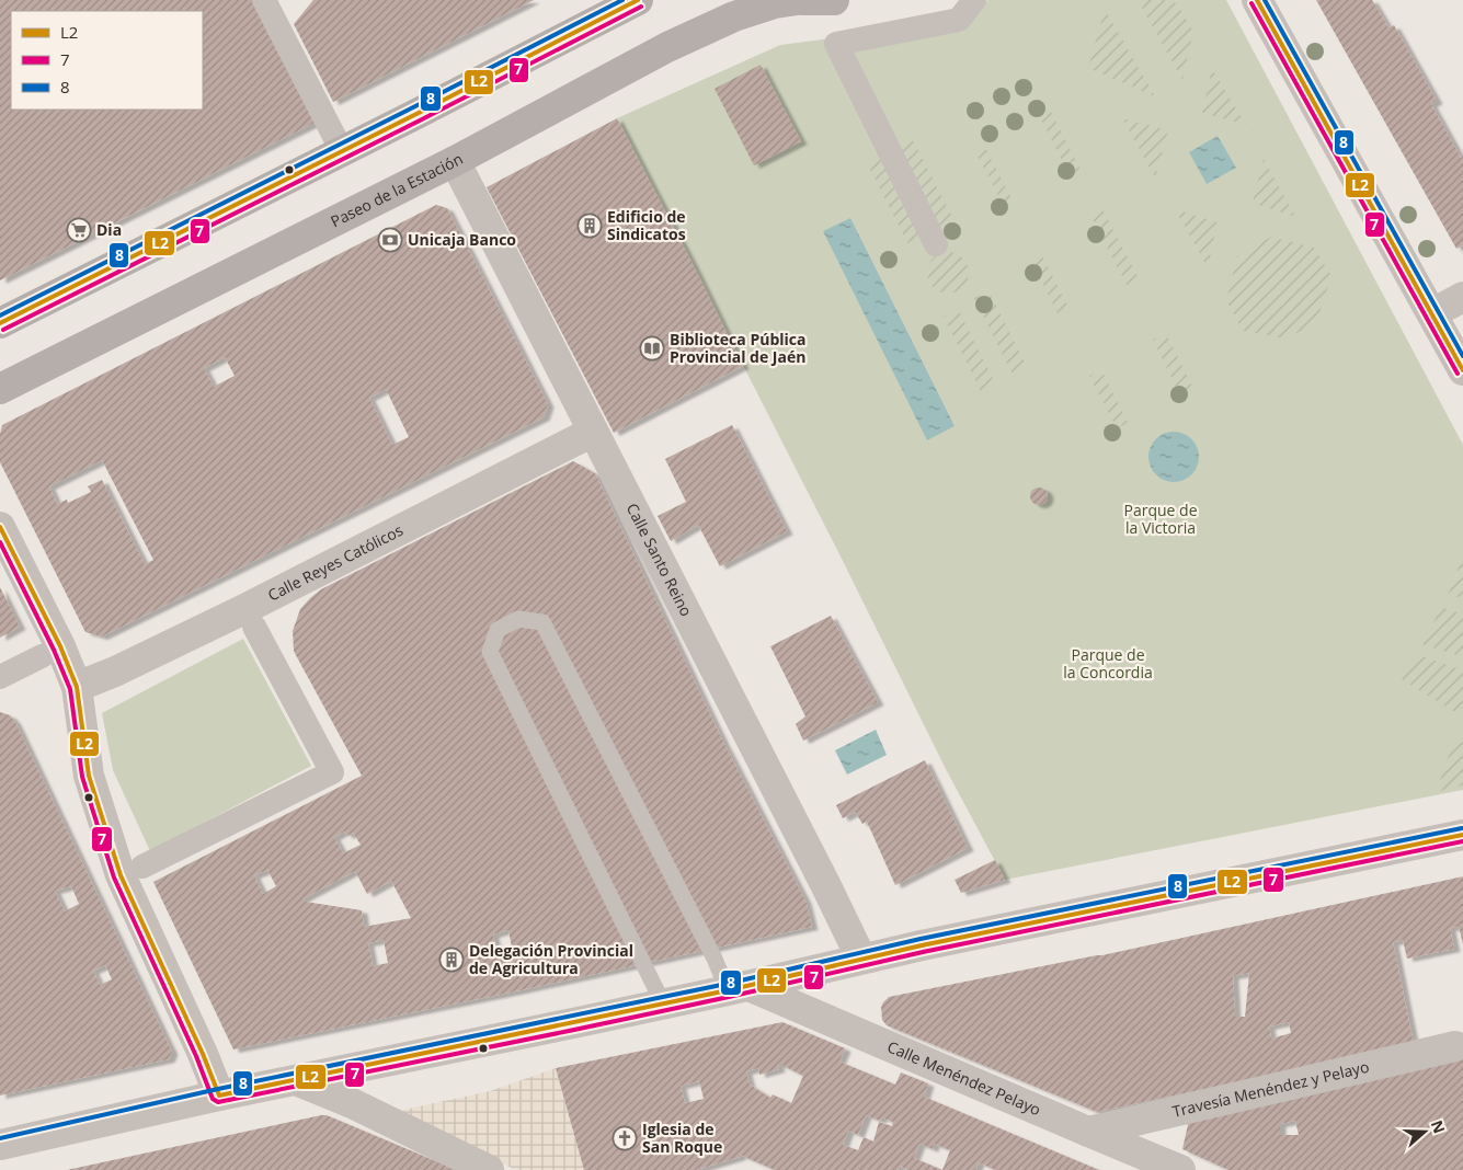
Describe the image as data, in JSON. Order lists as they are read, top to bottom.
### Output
{
  "streets": {
    "main road": ["Paseo de la Estación"],
    "street": [
      "Calle Santo Reino",
      "Calle Reyes Católicos",
      "Calle Menéndez Pelayo",
      "Travesía Menéndez y Pelayo"
    ]
  },
  "crossings": [
    ["Paseo de la Estación", "Calle Santo Reino"],
    ["Calle Santo Reino", "Calle Reyes Católicos"],
    ["Calle Menéndez Pelayo", "Travesía Menéndez y Pelayo"]
  ],
  "parks": ["Parque de la Victoria", "Parque de la Concordia"],
  "places": {
    "building": ["Edificio de Sindicatos", "Delegación Provincial de Agricultura"],
    "supermarket": ["Dia"],
    "bank": ["Unicaja Banco"],
    "library": ["Biblioteca Pública Provincial de Jaén"],
    "church": ["Iglesia de San Roque"]
  },
  "lines": ["transit line L2", "transit line 8", "transit line 7"],
  "legend": ["L2", "7", "8"],
  "north": "right"
}
